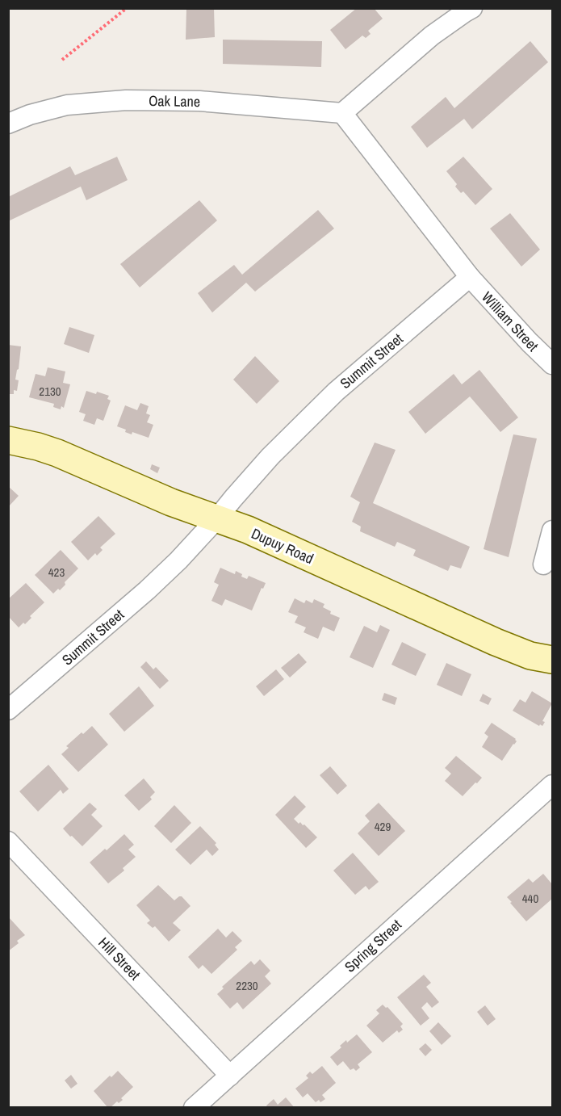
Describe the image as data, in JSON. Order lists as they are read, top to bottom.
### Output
{
  "streets": {
    "street": [
      "Oak Lane",
      "William Street",
      "Summit Street",
      "Dupuy Road",
      "Spring Street",
      "Hill Street"
    ]
  },
  "crossings": [
    ["William Street", "Summit Street"],
    ["Summit Street", "Dupuy Road"],
    ["Spring Street", "Hill Street"]
  ],
  "house_numbers": [
    "2130",
    "423",
    "429",
    "440",
    "2230"
  ]
}
